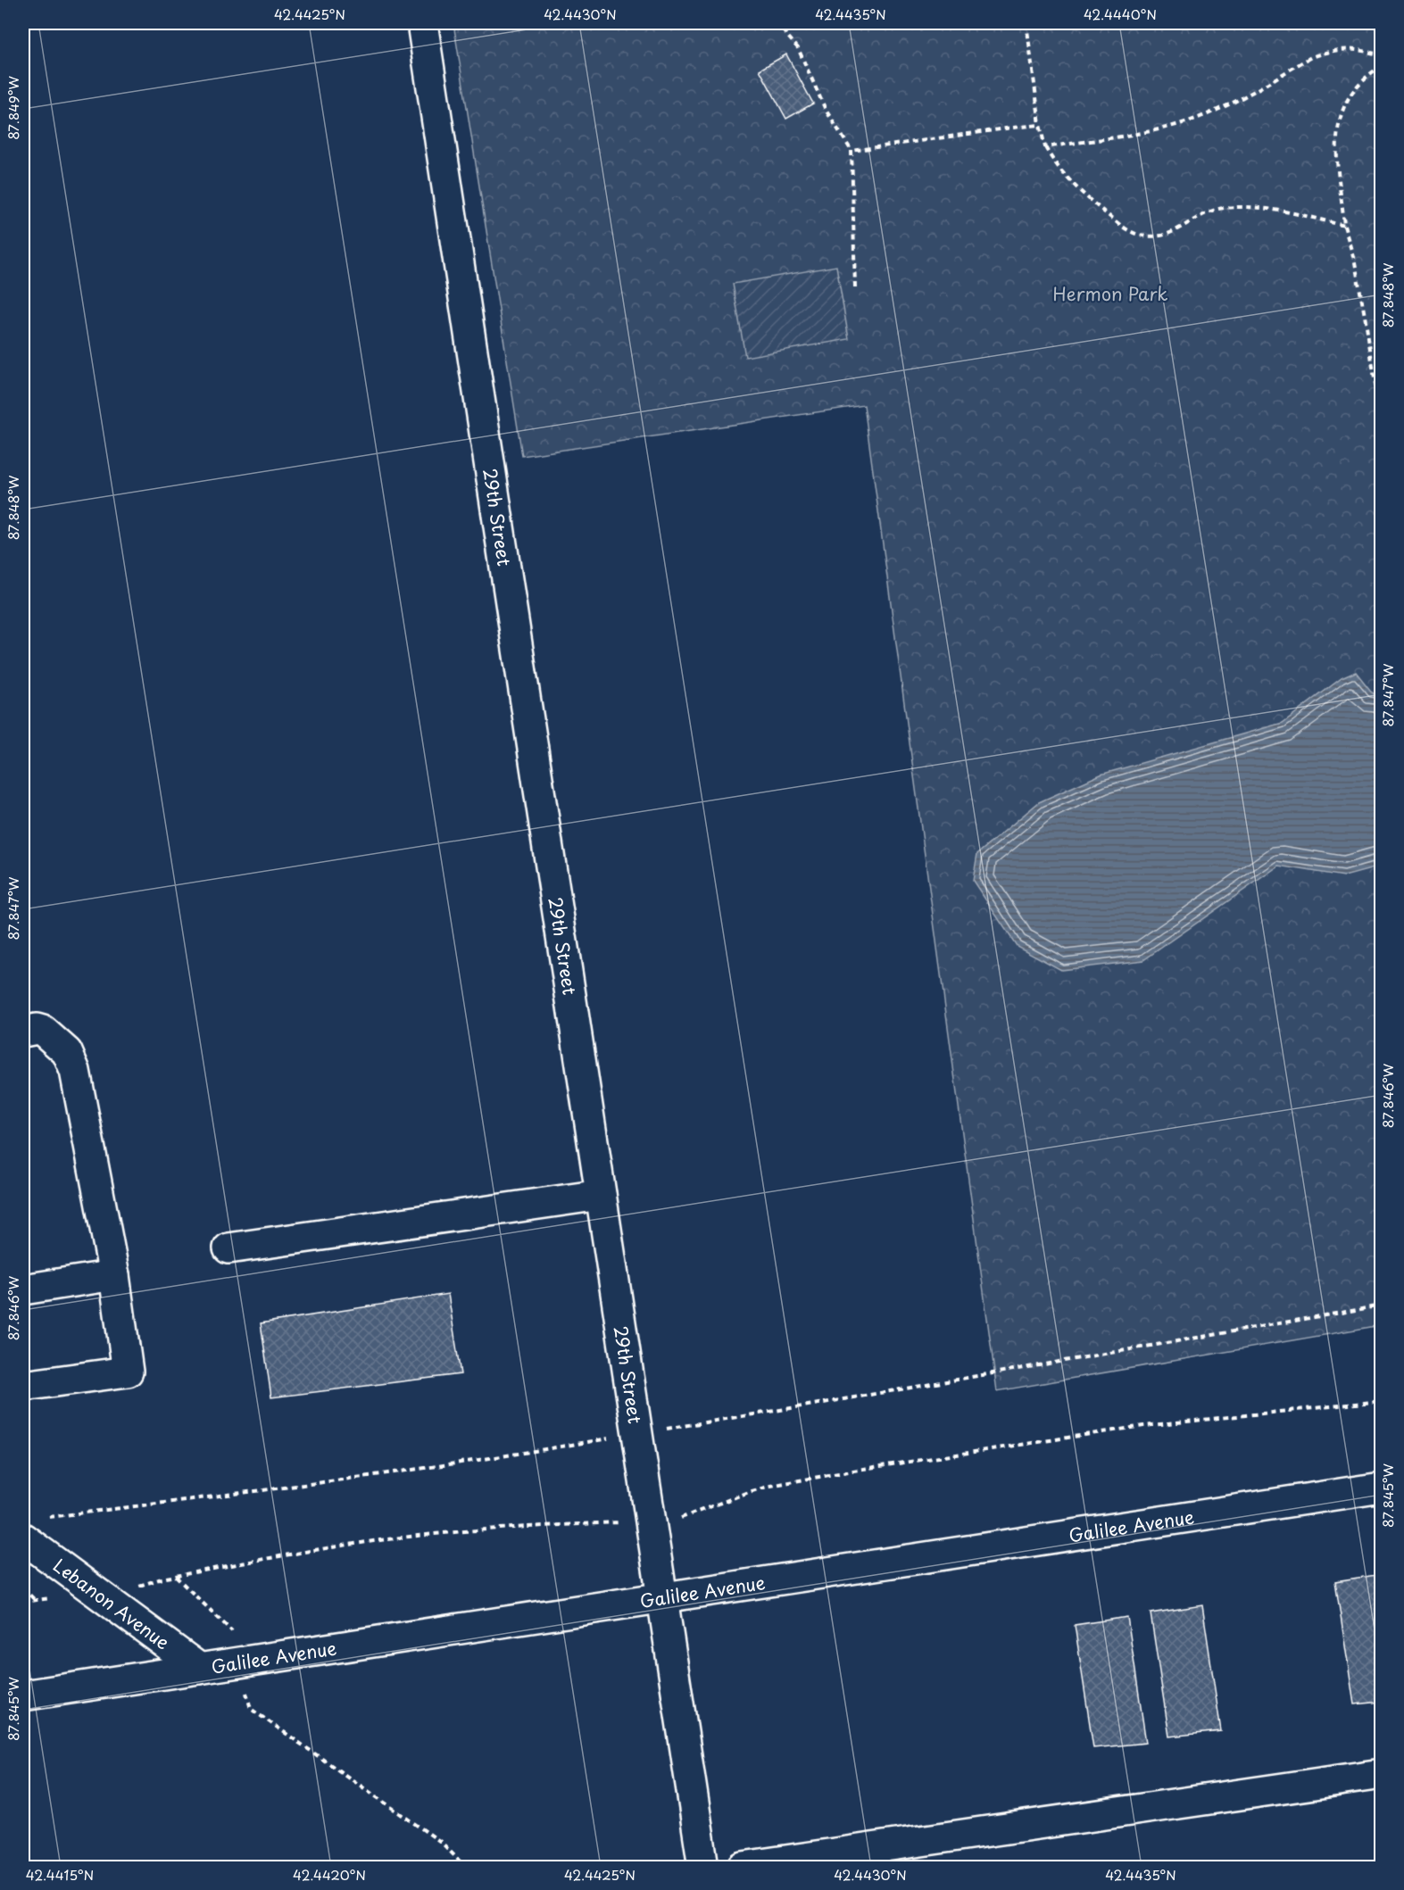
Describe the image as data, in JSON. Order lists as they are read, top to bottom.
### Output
{
  "streets": {
    "street": ["29th Street", "Galilee Avenue", "Lebanon Avenue"]
  },
  "crossings": [
    ["29th Street", "Galilee Avenue"],
    ["Galilee Avenue", "Lebanon Avenue"]
  ],
  "parks": ["Hermon Park"],
  "coordinates": [
    "42.4425°N",
    "42.4430°N",
    "42.4435°N",
    "42.4440°N",
    "87.849°W",
    "87.848°W",
    "87.847°W",
    "87.846°W",
    "87.845°W",
    "42.4415°N",
    "42.4420°N"
  ]
}
